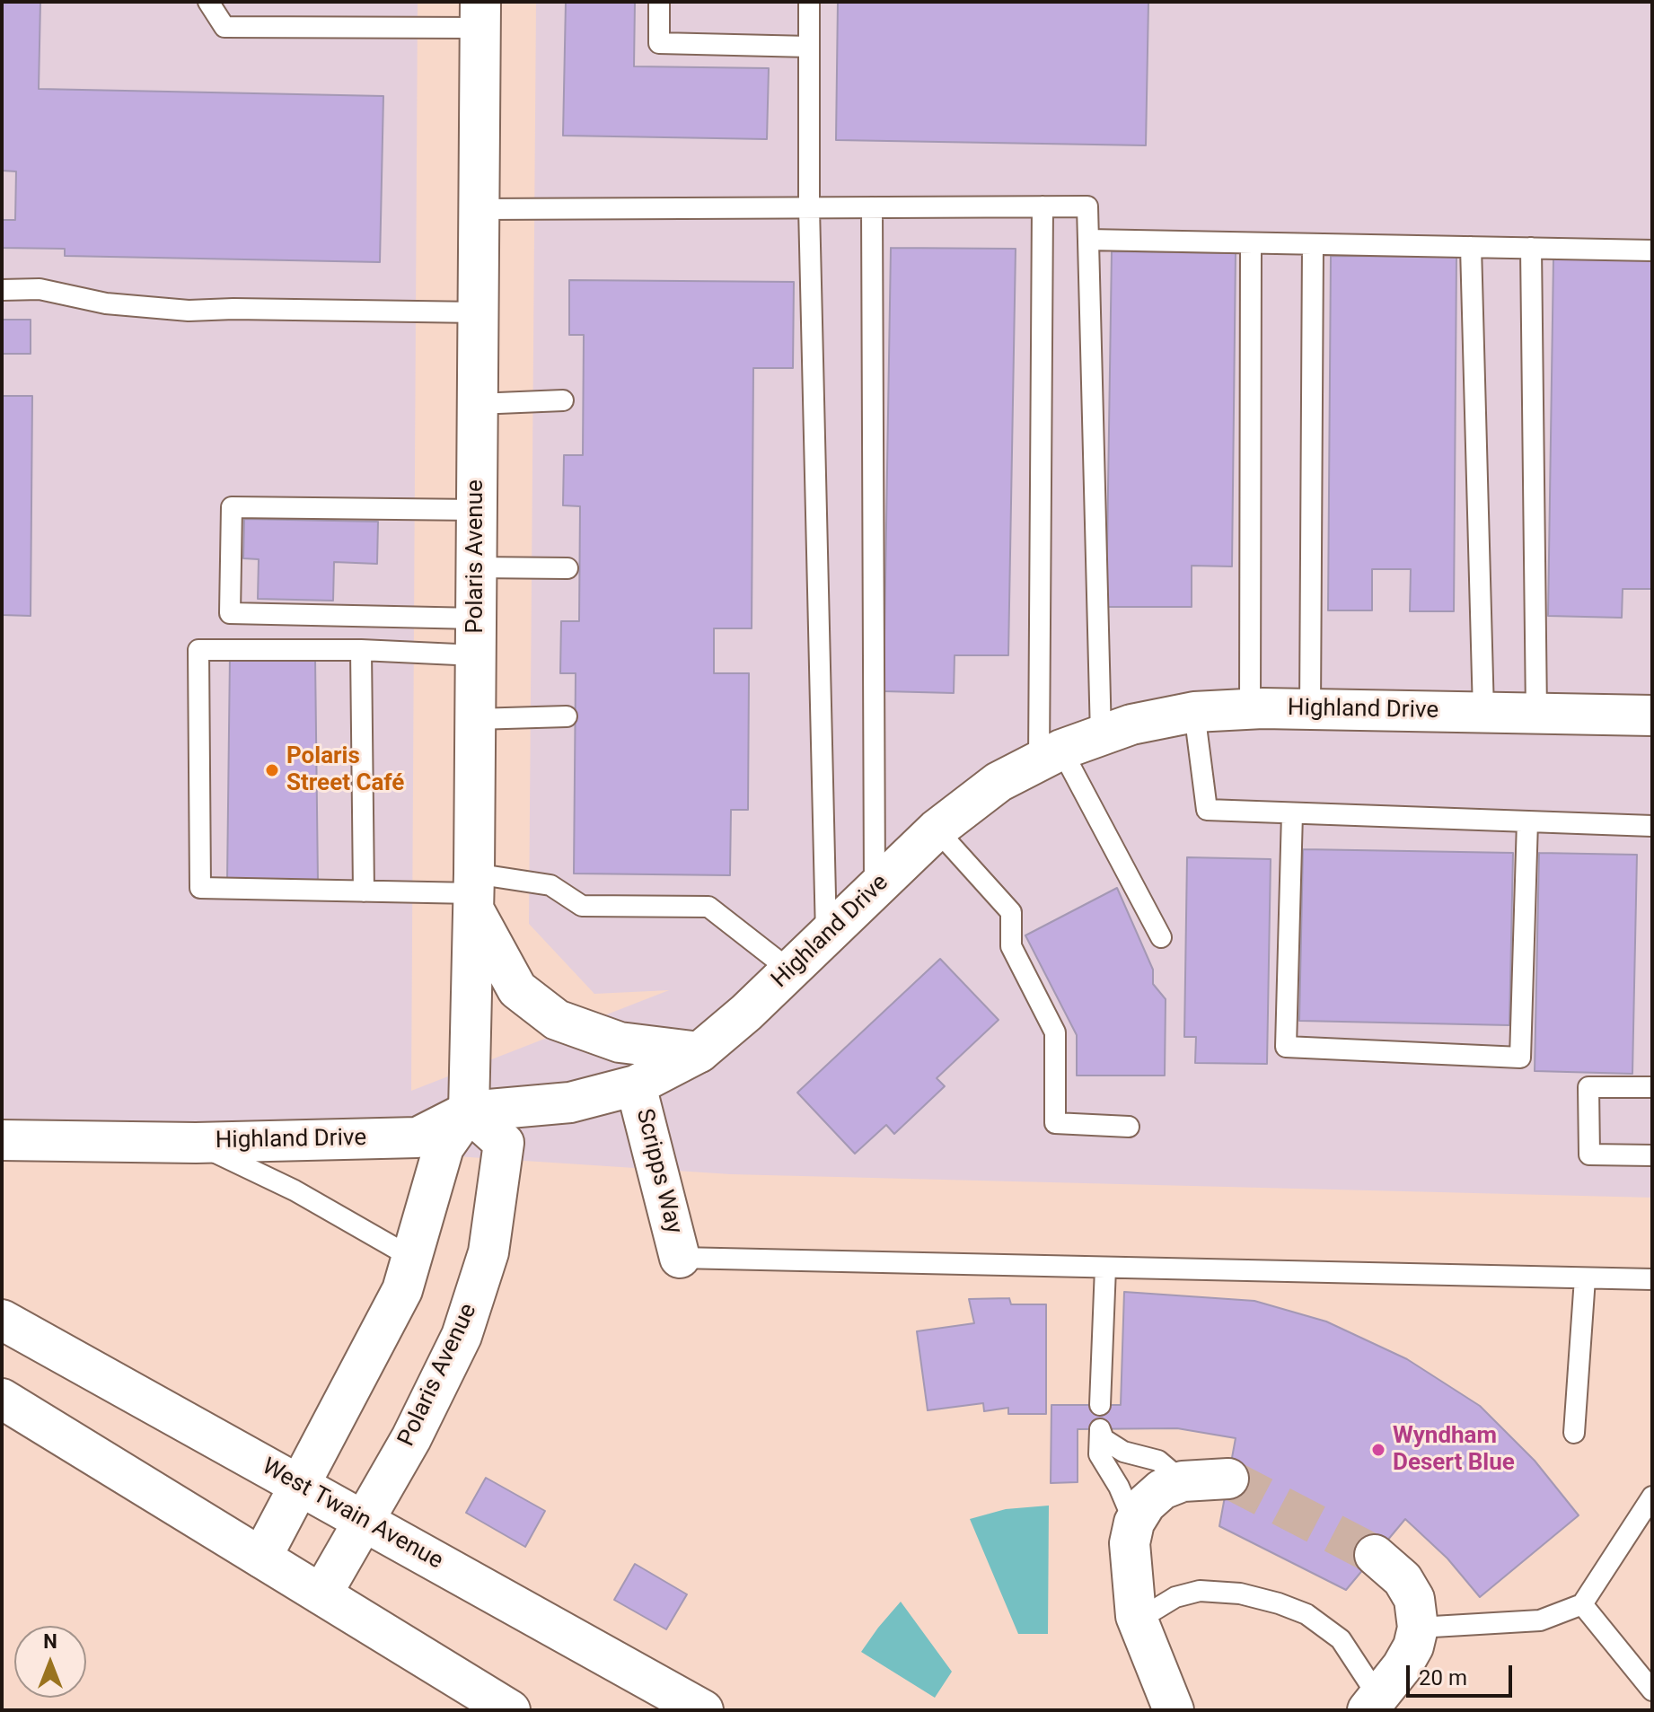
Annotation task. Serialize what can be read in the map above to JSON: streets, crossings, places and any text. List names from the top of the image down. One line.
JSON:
{"streets":{"street":["Polaris Avenue","Highland Drive","Scripps Way","West Twain Avenue"]},"crossings":[["Polaris Avenue","Highland Drive"],["Polaris Avenue","West Twain Avenue"],["Highland Drive","Scripps Way"]],"places":["Polaris Street Café","Wyndham Desert Blue"],"scale_bar":"20 m","north":"top"}
